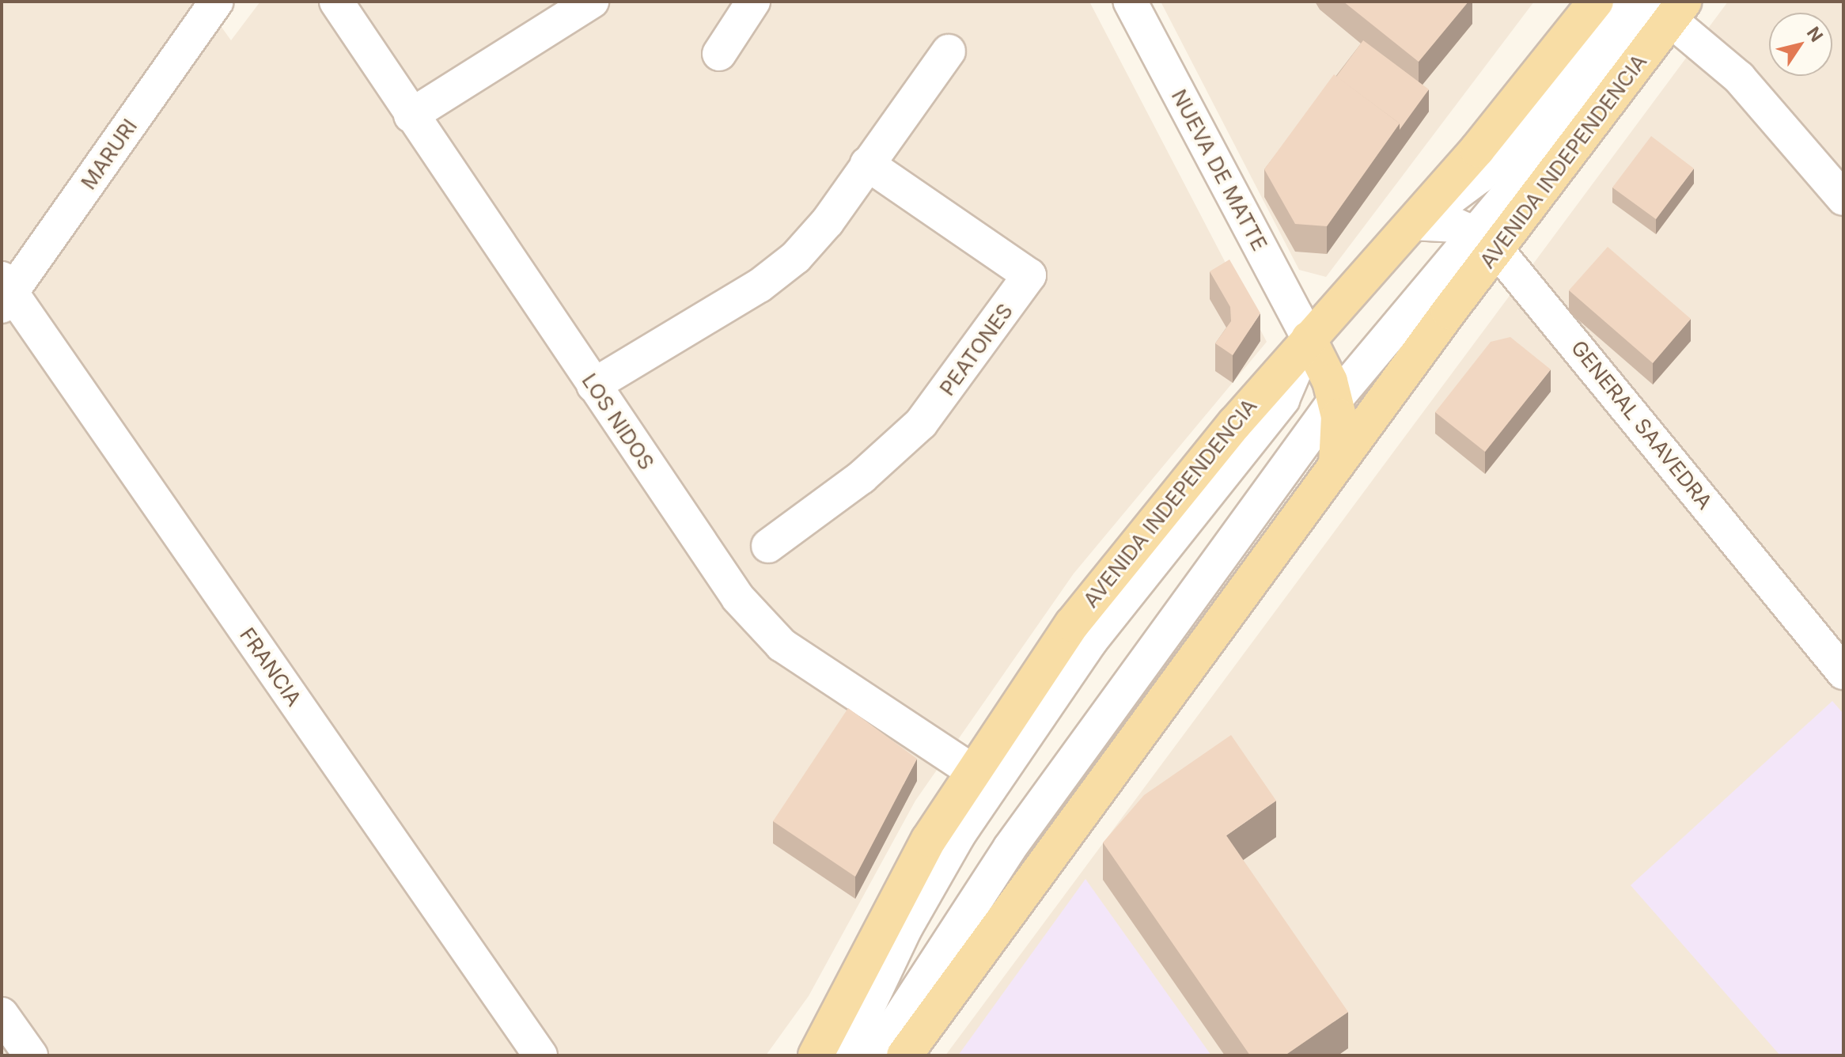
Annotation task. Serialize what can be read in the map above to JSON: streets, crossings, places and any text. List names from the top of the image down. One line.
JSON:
{"streets":{"main road":["AVENIDA INDEPENDENCIA"],"street":["MARURI","NUEVA DE MATTE","PEATONES","LOS NIDOS","GENERAL SAAVEDRA","FRANCIA"]},"crossings":[["MARURI","FRANCIA"],["AVENIDA INDEPENDENCIA","NUEVA DE MATTE"],["AVENIDA INDEPENDENCIA","LOS NIDOS"],["AVENIDA INDEPENDENCIA","GENERAL SAAVEDRA"]],"north":"top right"}
